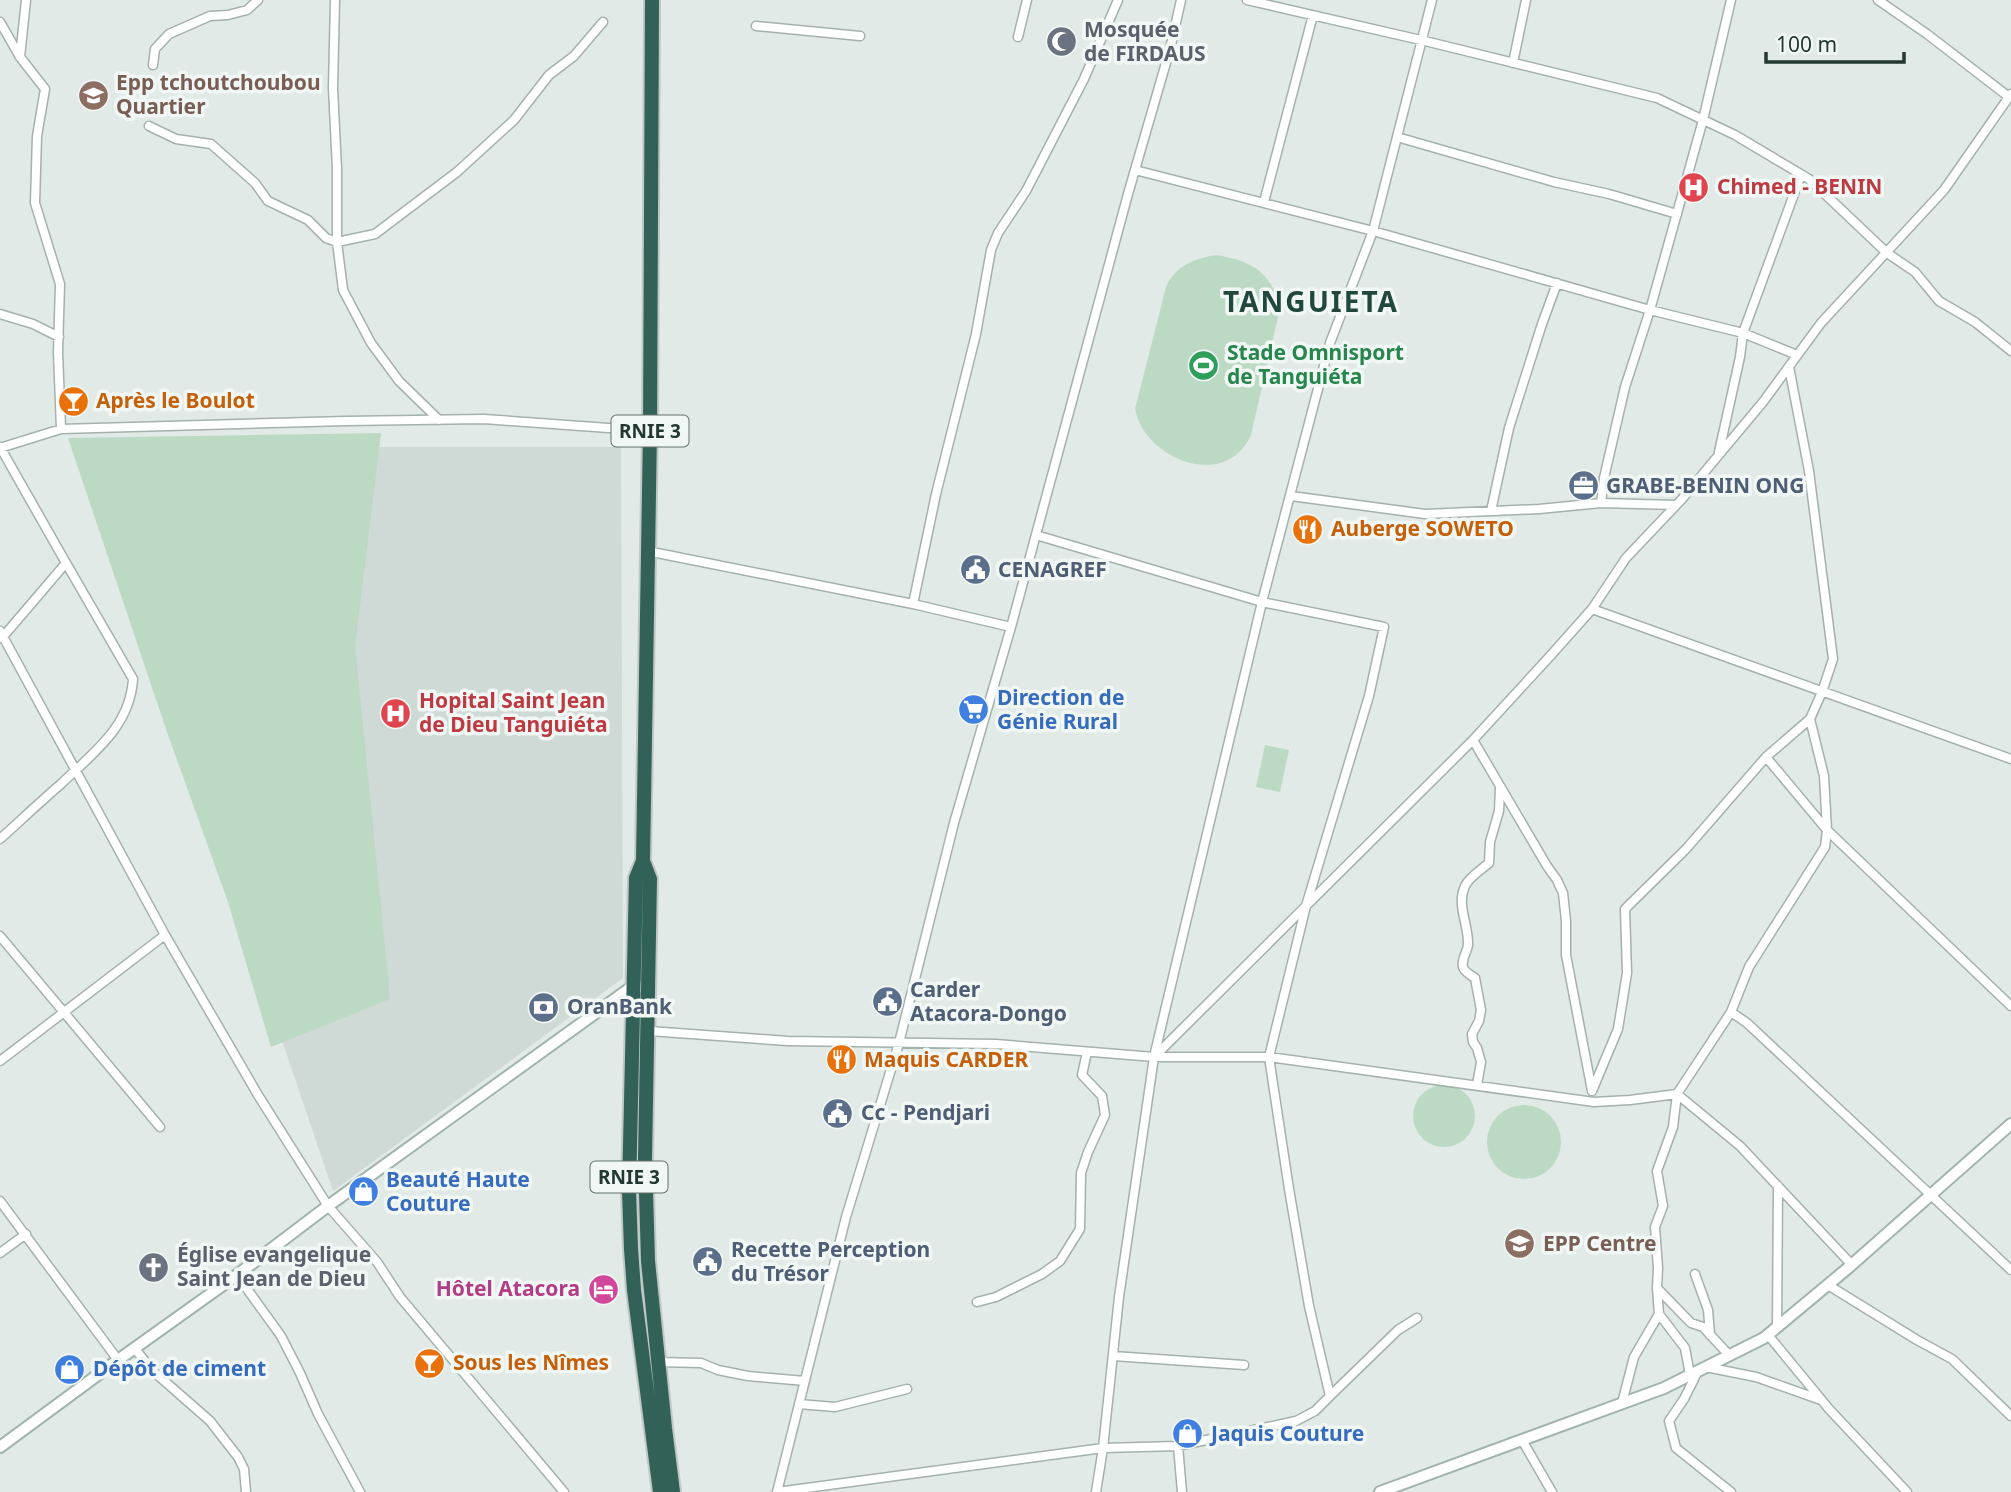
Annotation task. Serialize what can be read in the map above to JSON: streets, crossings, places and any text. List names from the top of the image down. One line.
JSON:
{"streets":{"highway":["RNIE 3"]},"districts":["TANGUIETA"],"places":{"mosque":["Mosquée de FIRDAUS"],"school or university":["Epp tchoutchoubou Quartier","EPP Centre"],"hospital":["Chimed - BENIN","Hopital Saint Jean de Dieu Tanguiéta"],"sports":["Stade Omnisport de Tanguiéta"],"bar":["Après le Boulot","Sous les Nîmes"],"office":["GRABE-BENIN ONG"],"restaurant":["Auberge SOWETO","Maquis CARDER"],"public building":["CENAGREF","Carder Atacora-Dongo","Cc - Pendjari","Recette Perception du Trésor"],"supermarket":["Direction de Génie Rural"],"bank":["OranBank"],"shop":["Beauté Haute Couture","Dépôt de ciment","Jaquis Couture"],"church":["Église evangelique Saint Jean de Dieu"],"hotel":["Hôtel Atacora"]},"scale_bar":"100 m"}
